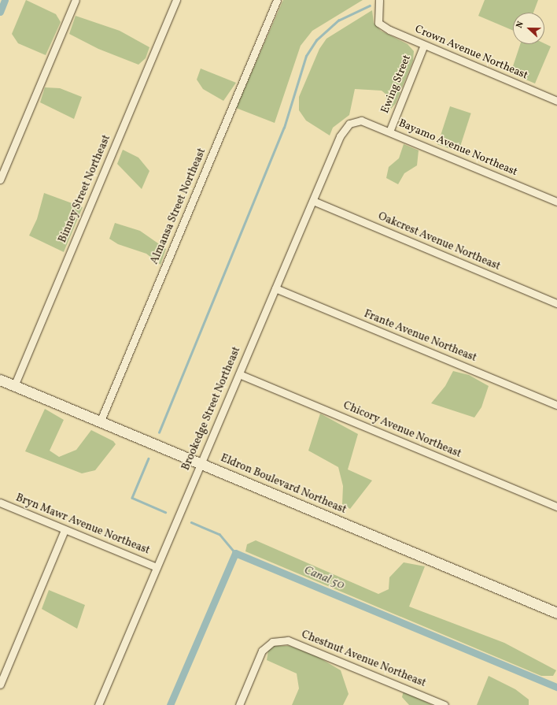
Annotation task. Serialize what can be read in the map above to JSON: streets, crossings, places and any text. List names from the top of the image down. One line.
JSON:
{"streets":{"street":["Crown Avenue Northeast","Ewing Street","Bayamo Avenue Northeast","Binney Street Northeast","Almansa Street Northeast","Oakcrest Avenue Northeast","Frante Avenue Northeast","Brookedge Street Northeast","Chicory Avenue Northeast","Eldron Boulevard Northeast","Bryn Mawr Avenue Northeast","Chestnut Avenue Northeast"]},"crossings":[["Crown Avenue Northeast","Ewing Street"],["Ewing Street","Bayamo Avenue Northeast"],["Bayamo Avenue Northeast","Brookedge Street Northeast"],["Binney Street Northeast","Eldron Boulevard Northeast"],["Almansa Street Northeast","Eldron Boulevard Northeast"],["Oakcrest Avenue Northeast","Brookedge Street Northeast"],["Frante Avenue Northeast","Brookedge Street Northeast"],["Brookedge Street Northeast","Chicory Avenue Northeast"],["Brookedge Street Northeast","Eldron Boulevard Northeast"],["Brookedge Street Northeast","Bryn Mawr Avenue Northeast"]],"water":["Canal 50"],"north":"left"}
